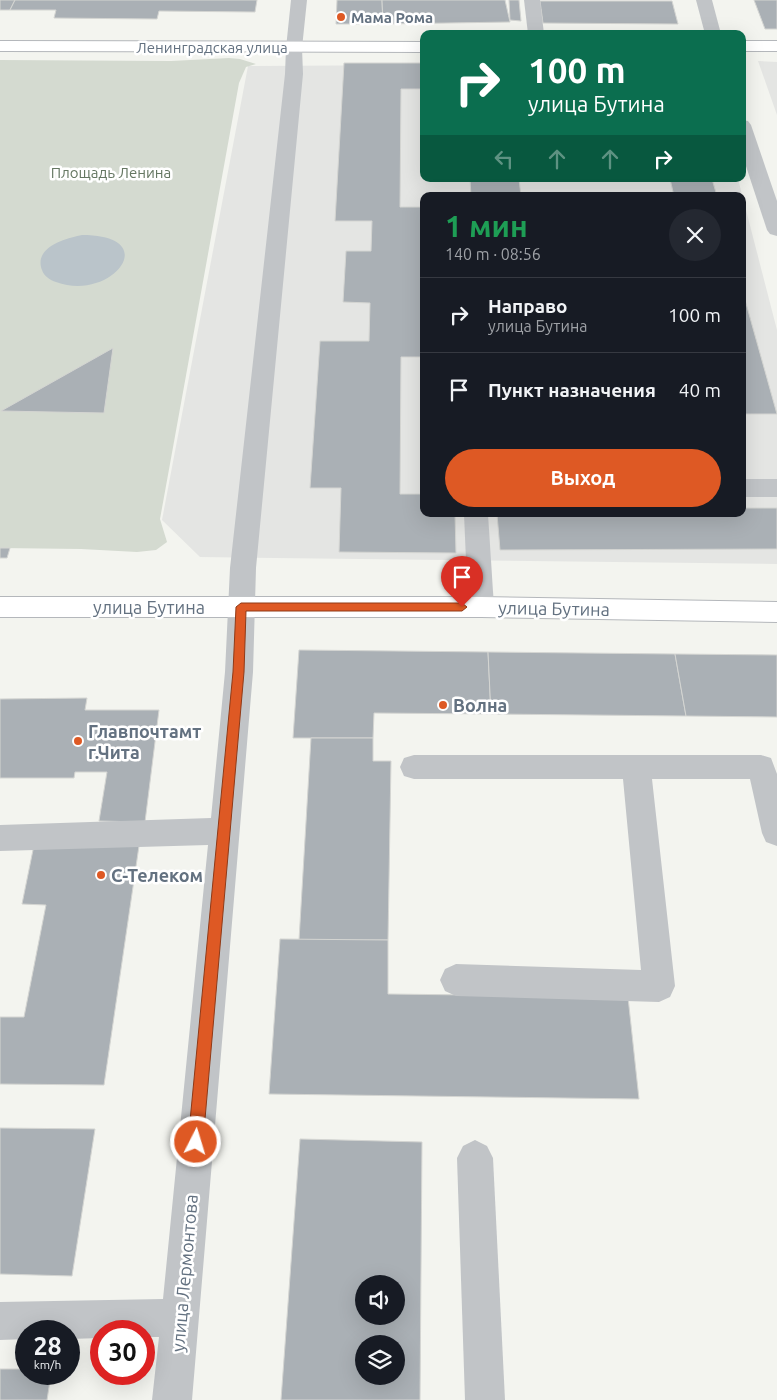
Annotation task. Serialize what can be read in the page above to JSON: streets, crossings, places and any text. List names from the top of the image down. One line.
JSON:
{"streets":{"main road":["Ленинградская улица","улица Бутина"],"street":["улица Лермонтова"]},"crossings":[["Ленинградская улица","улица Лермонтова"],["улица Бутина","улица Лермонтова"]],"parks":["Площадь Ленина"],"places":["Мама Рома","Волна","Главпочтамт г.Чита","С-Телеком"],"page":{"turn":["100 m","улица Бутина"],"heading":["1 мин","140 m · 08:56"],"list":[{"name":"Направо","note":"улица Бутина","value":"100 m"},{"name":"Пункт назначения","value":"40 m"}],"buttons":"Выход","speed":"28 km/h","limit":"30"}}
